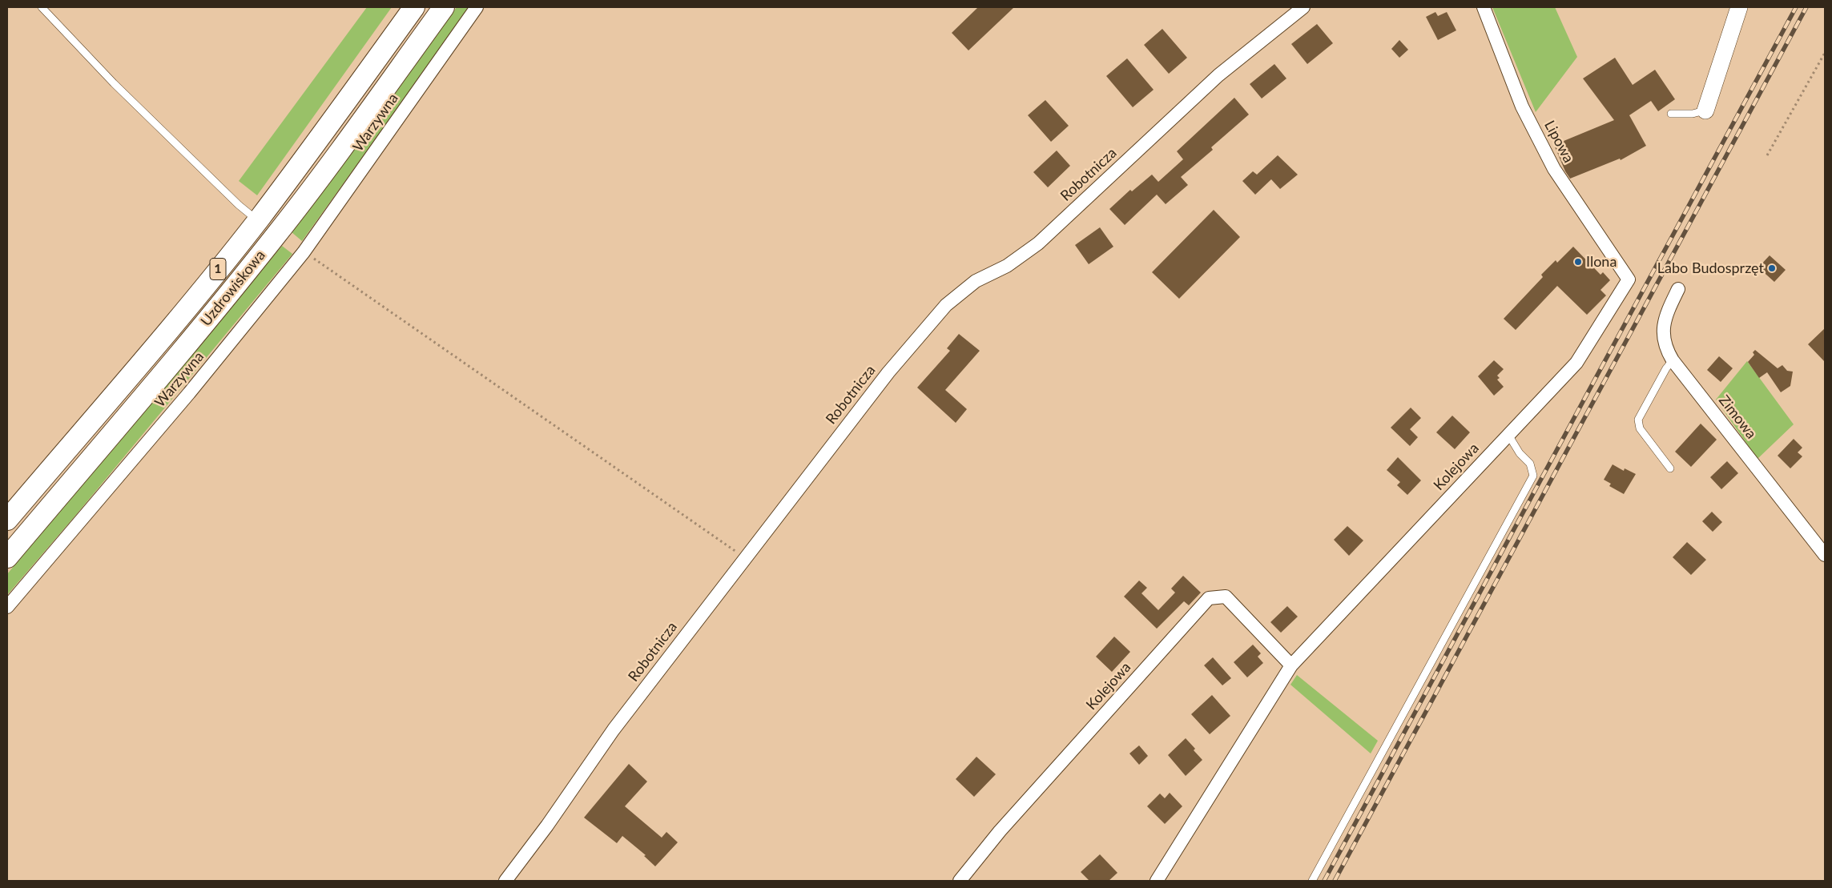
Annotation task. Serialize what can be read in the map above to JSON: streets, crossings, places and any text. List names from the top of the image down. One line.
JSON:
{"streets":{"main road":["1","Uzdrowiskowa"],"street":["Warzywna","Lipowa","Robotnicza","Zimowa","Kolejowa"]},"crossings":[["Lipowa","Kolejowa"]],"places":["Ilona","Labo Budosprzęt"]}
